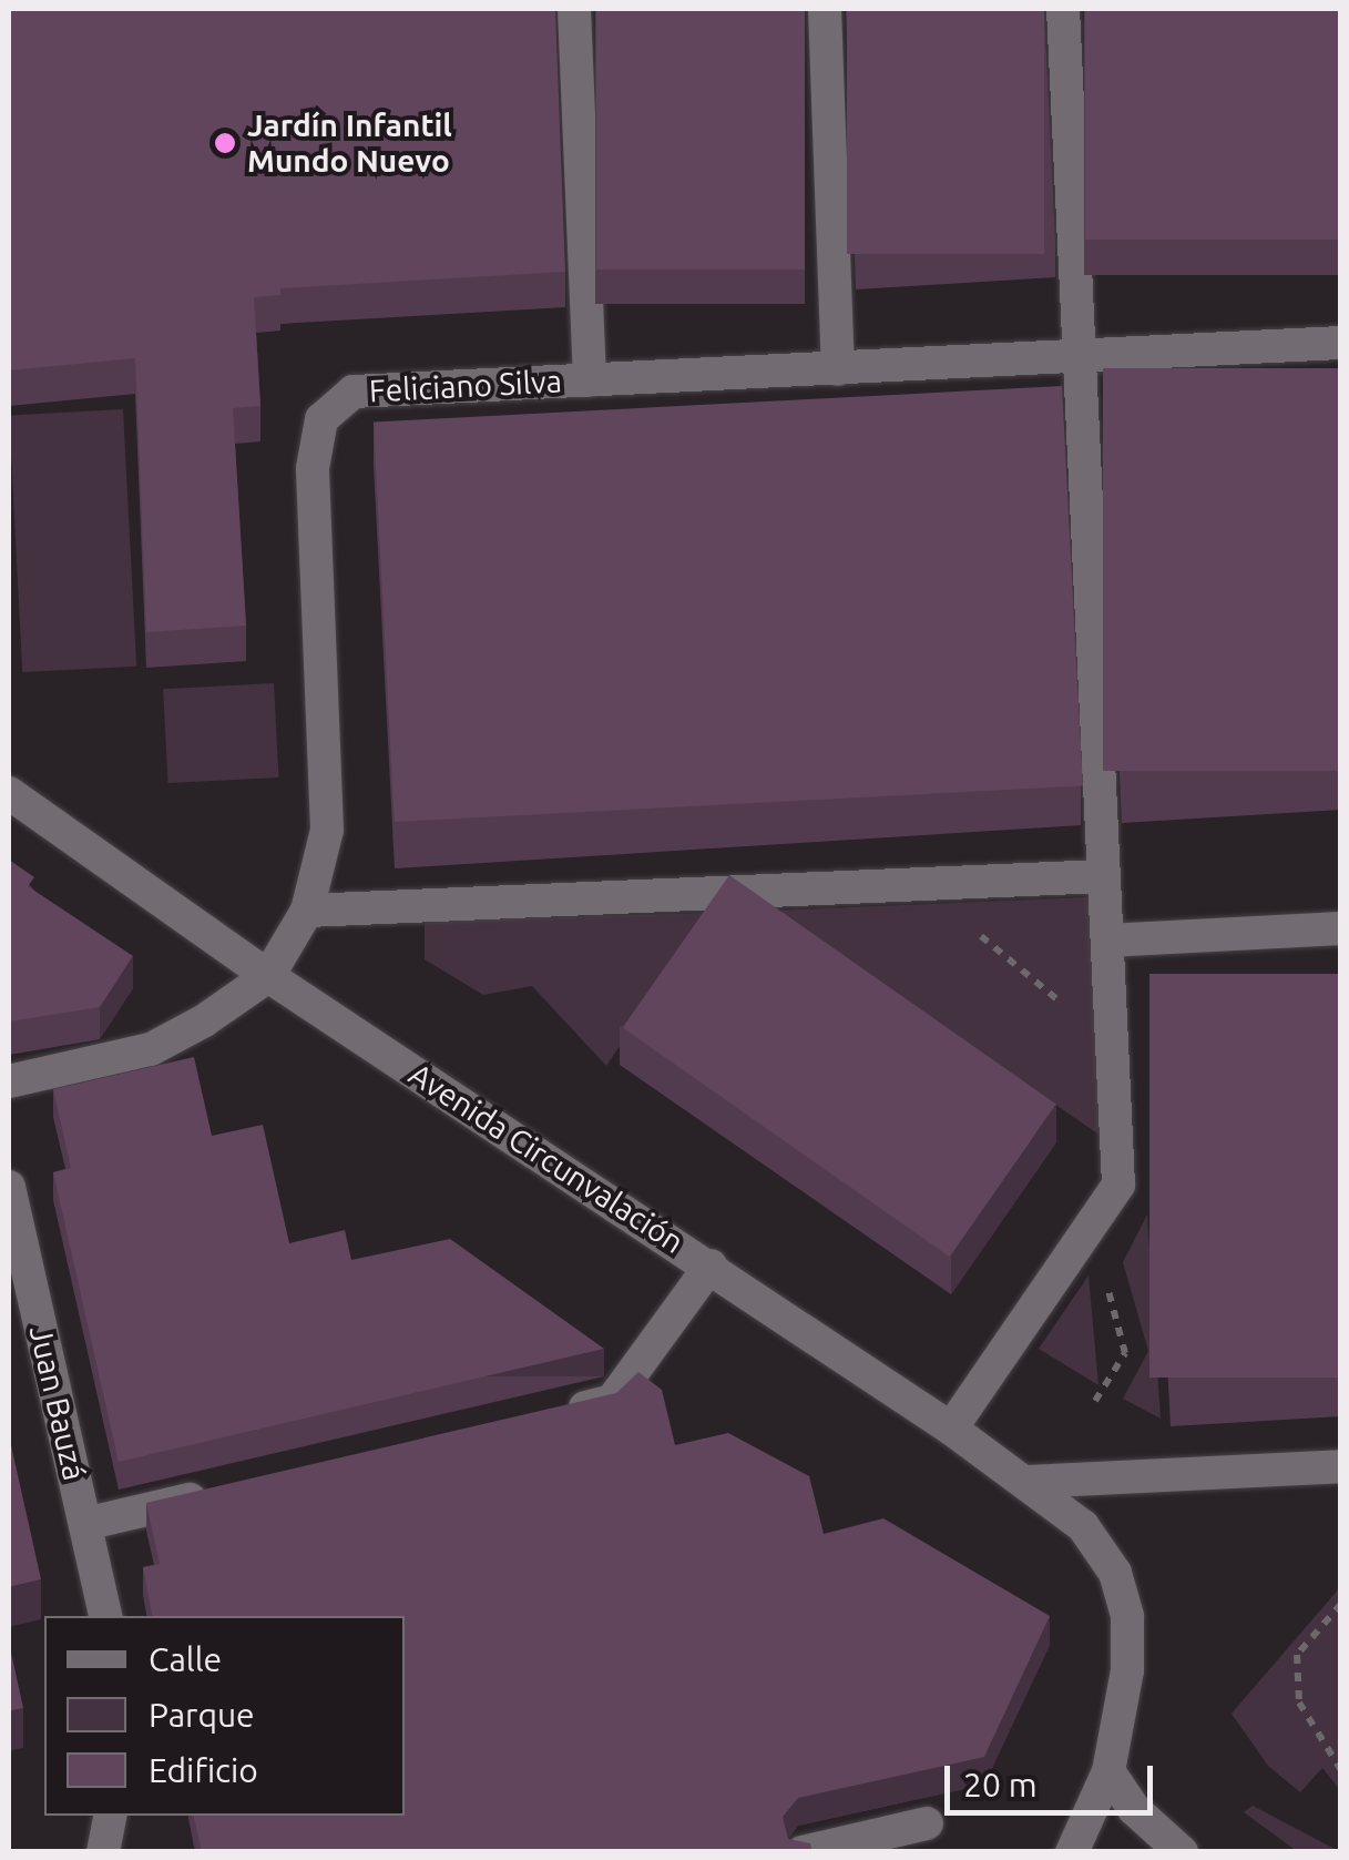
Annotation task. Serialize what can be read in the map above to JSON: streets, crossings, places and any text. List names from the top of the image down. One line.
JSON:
{"streets":{"street":["Feliciano Silva","Avenida Circunvalación","Juan Bauzá"]},"crossings":[["Feliciano Silva","Avenida Circunvalación"]],"places":["Jardín Infantil Mundo Nuevo"],"legend":["Calle","Parque","Edificio"],"scale_bar":"20 m"}
